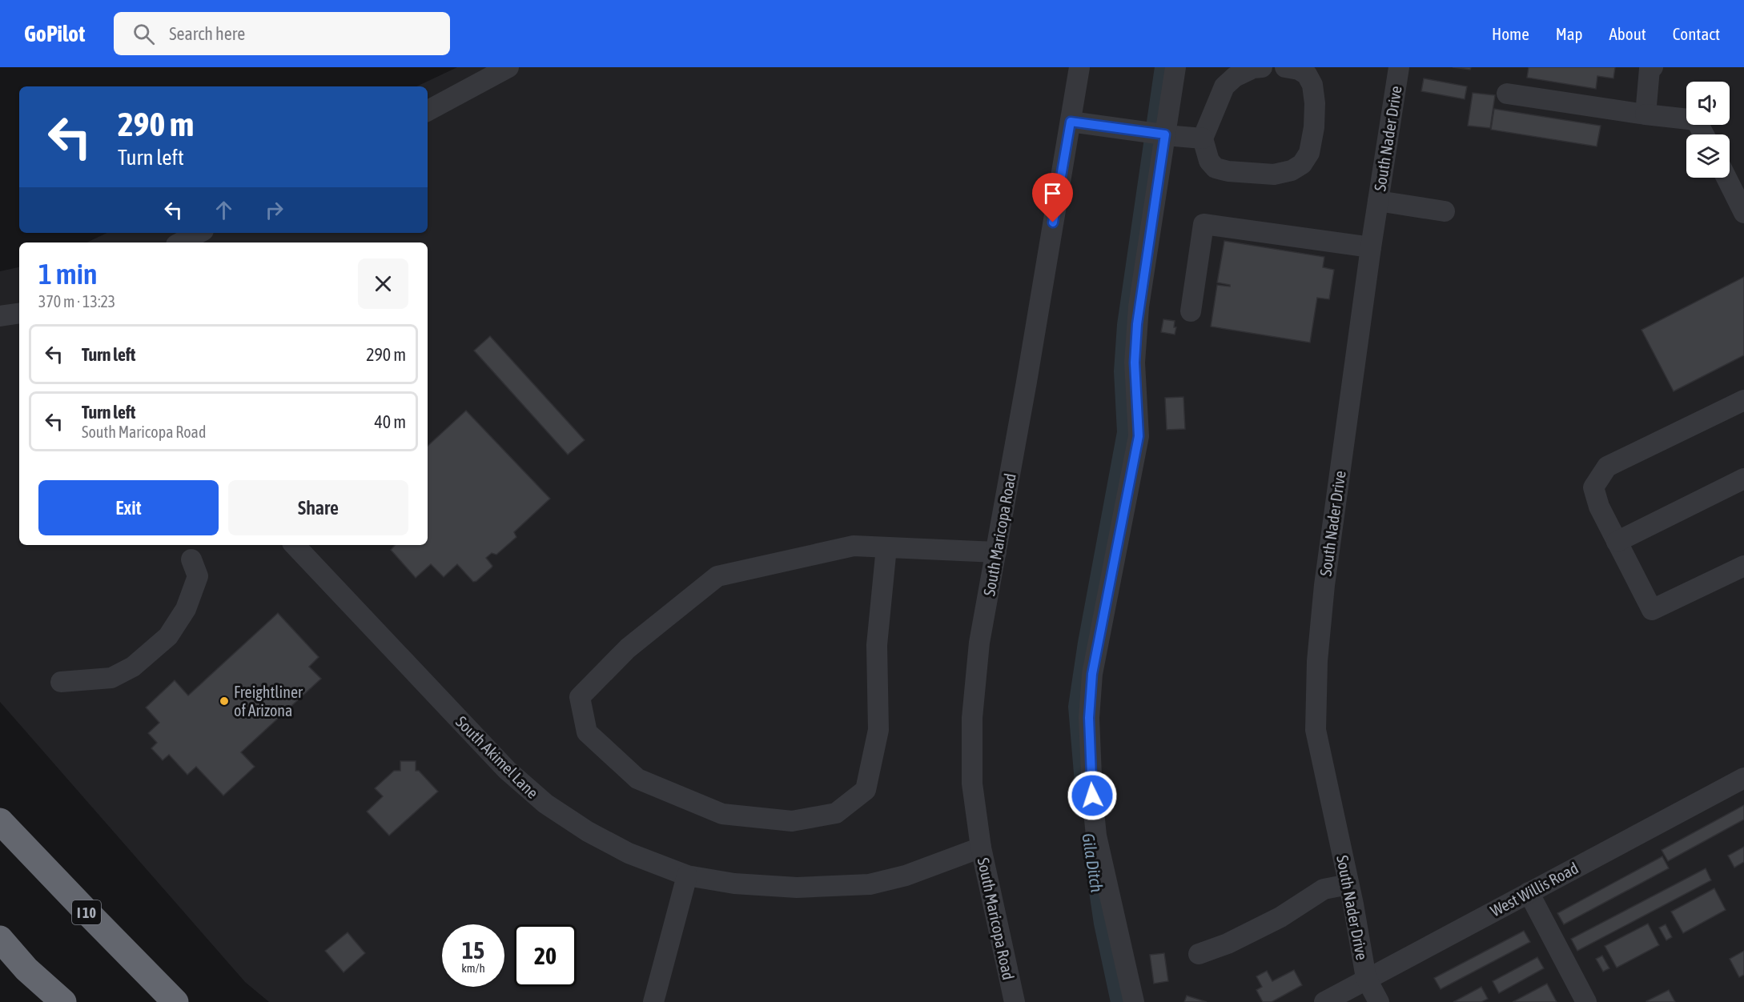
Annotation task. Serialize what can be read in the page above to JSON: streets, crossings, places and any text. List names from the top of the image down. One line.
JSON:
{"streets":{"highway":["I 10"],"street":["South Nader Drive","South Maricopa Road","South Akimel Lane","West Willis Road"]},"crossings":[["South Nader Drive","West Willis Road"],["South Maricopa Road","South Akimel Lane"]],"water":["Gila Ditch"],"places":["Freightliner of Arizona"],"page":{"header":"GoPilot","search":"Search here","nav":["Home","Map","About","Contact"],"turn":["290 m","Turn left"],"heading":["1 min","370 m · 13:23"],"list":[{"name":"Turn left","value":"290 m"},{"name":"Turn left","note":"South Maricopa Road","value":"40 m"}],"buttons":["Exit","Share"],"speed":"15 km/h","limit":"20"}}
